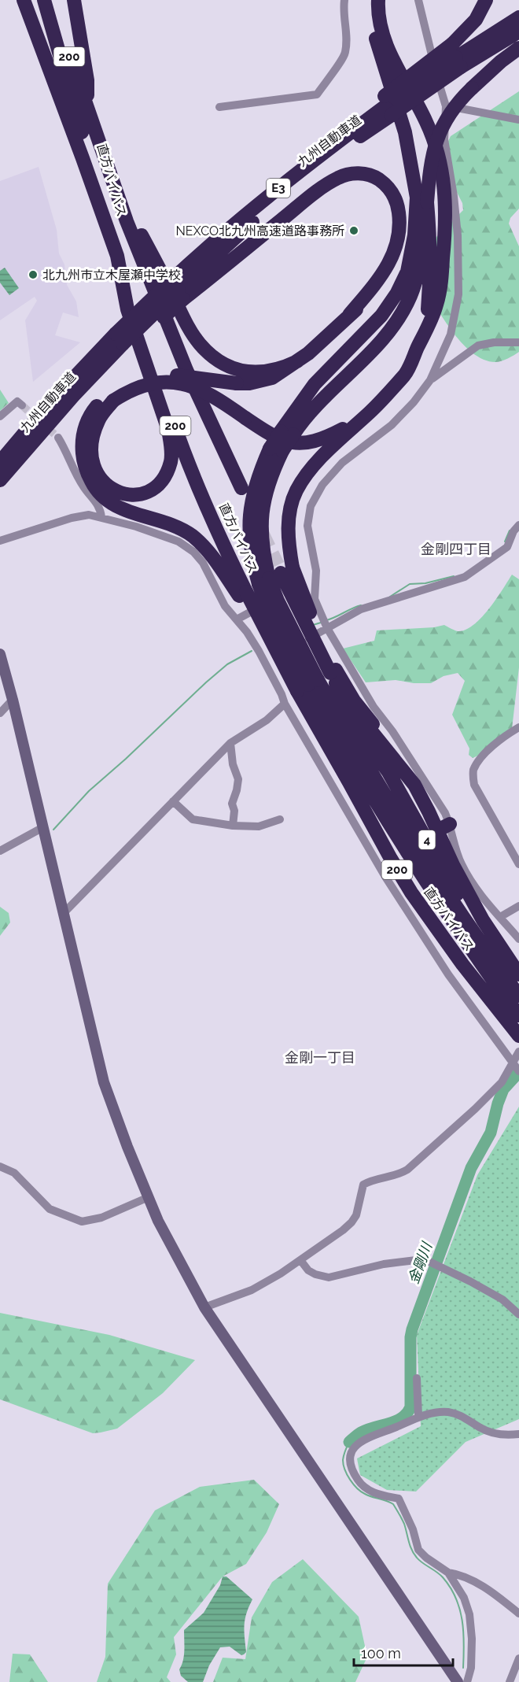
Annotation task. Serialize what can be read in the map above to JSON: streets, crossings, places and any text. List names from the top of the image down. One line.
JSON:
{"streets":{"highway":["200","九州自動車道","直方バイパス","E3"]},"districts":["金剛四丁目","金剛一丁目"],"water":["金剛川"],"places":["NEXCO北九州高速道路事務所","北九州市立木屋瀬中学校"],"scale_bar":"100 m"}
